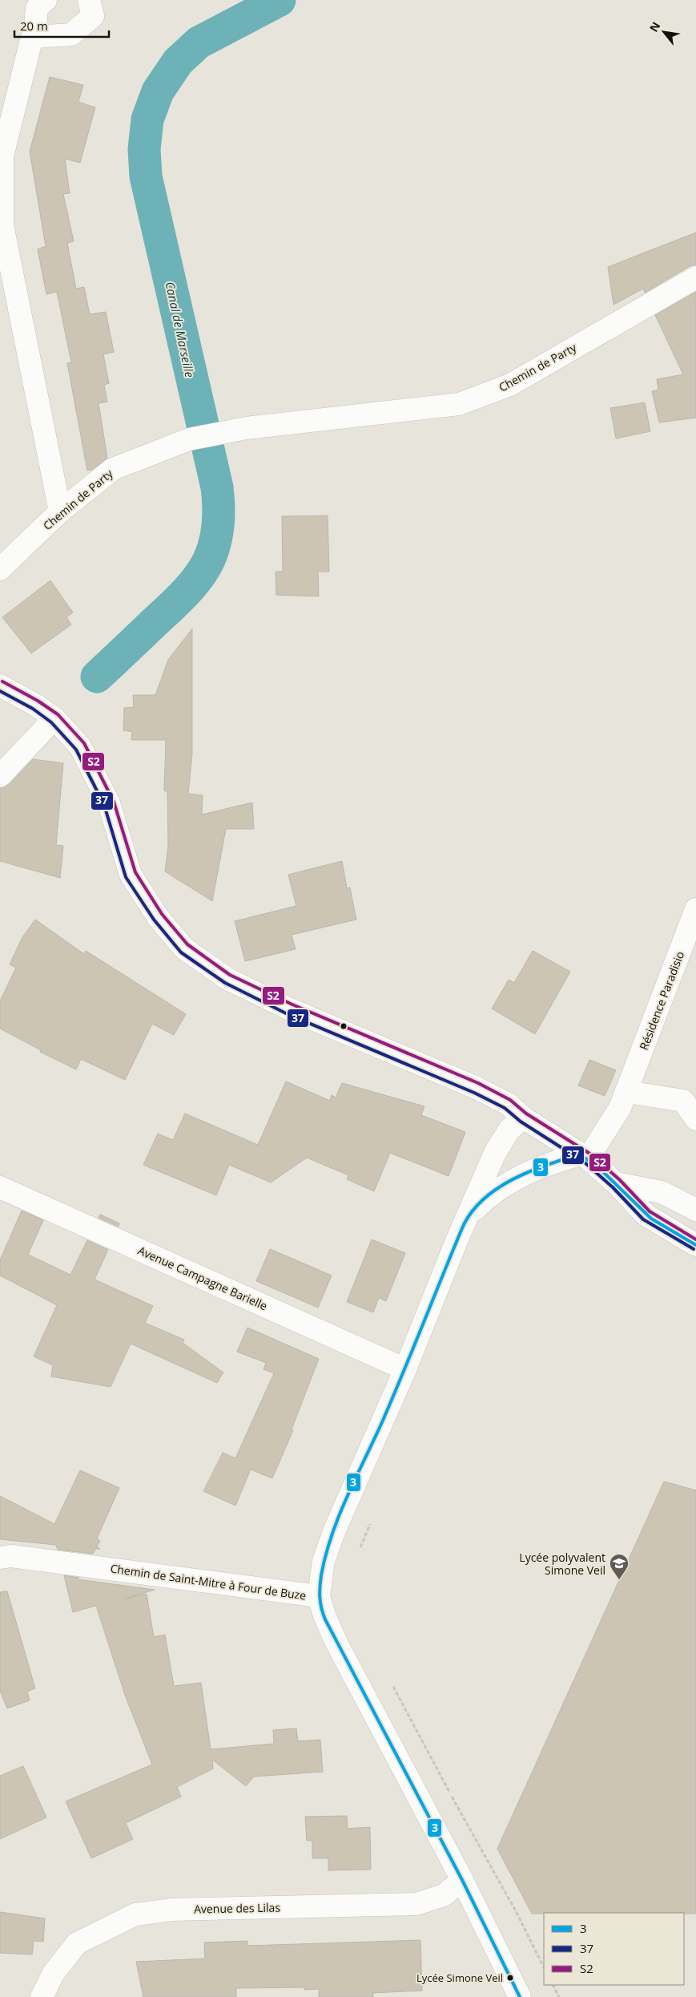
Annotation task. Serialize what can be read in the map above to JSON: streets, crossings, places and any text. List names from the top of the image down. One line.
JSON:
{"streets":{"street":["Chemin de Party","Résidence Paradisio","Avenue Campagne Barielle","Chemin de Saint-Mitre à Four de Buze","Avenue des Lilas"]},"crossings":[["Résidence Paradisio","Chemin de Saint-Mitre à Four de Buze"],["Avenue Campagne Barielle","Chemin de Saint-Mitre à Four de Buze"]],"water":["Canal de Marseille"],"places":{"school or university":["Lycée polyvalent Simone Veil"],"other":["Lycée Simone Veil"]},"lines":["transit line S2","transit line 37","transit line 3"],"legend":["3","37","S2"],"scale_bar":"20 m","north":"top left"}
